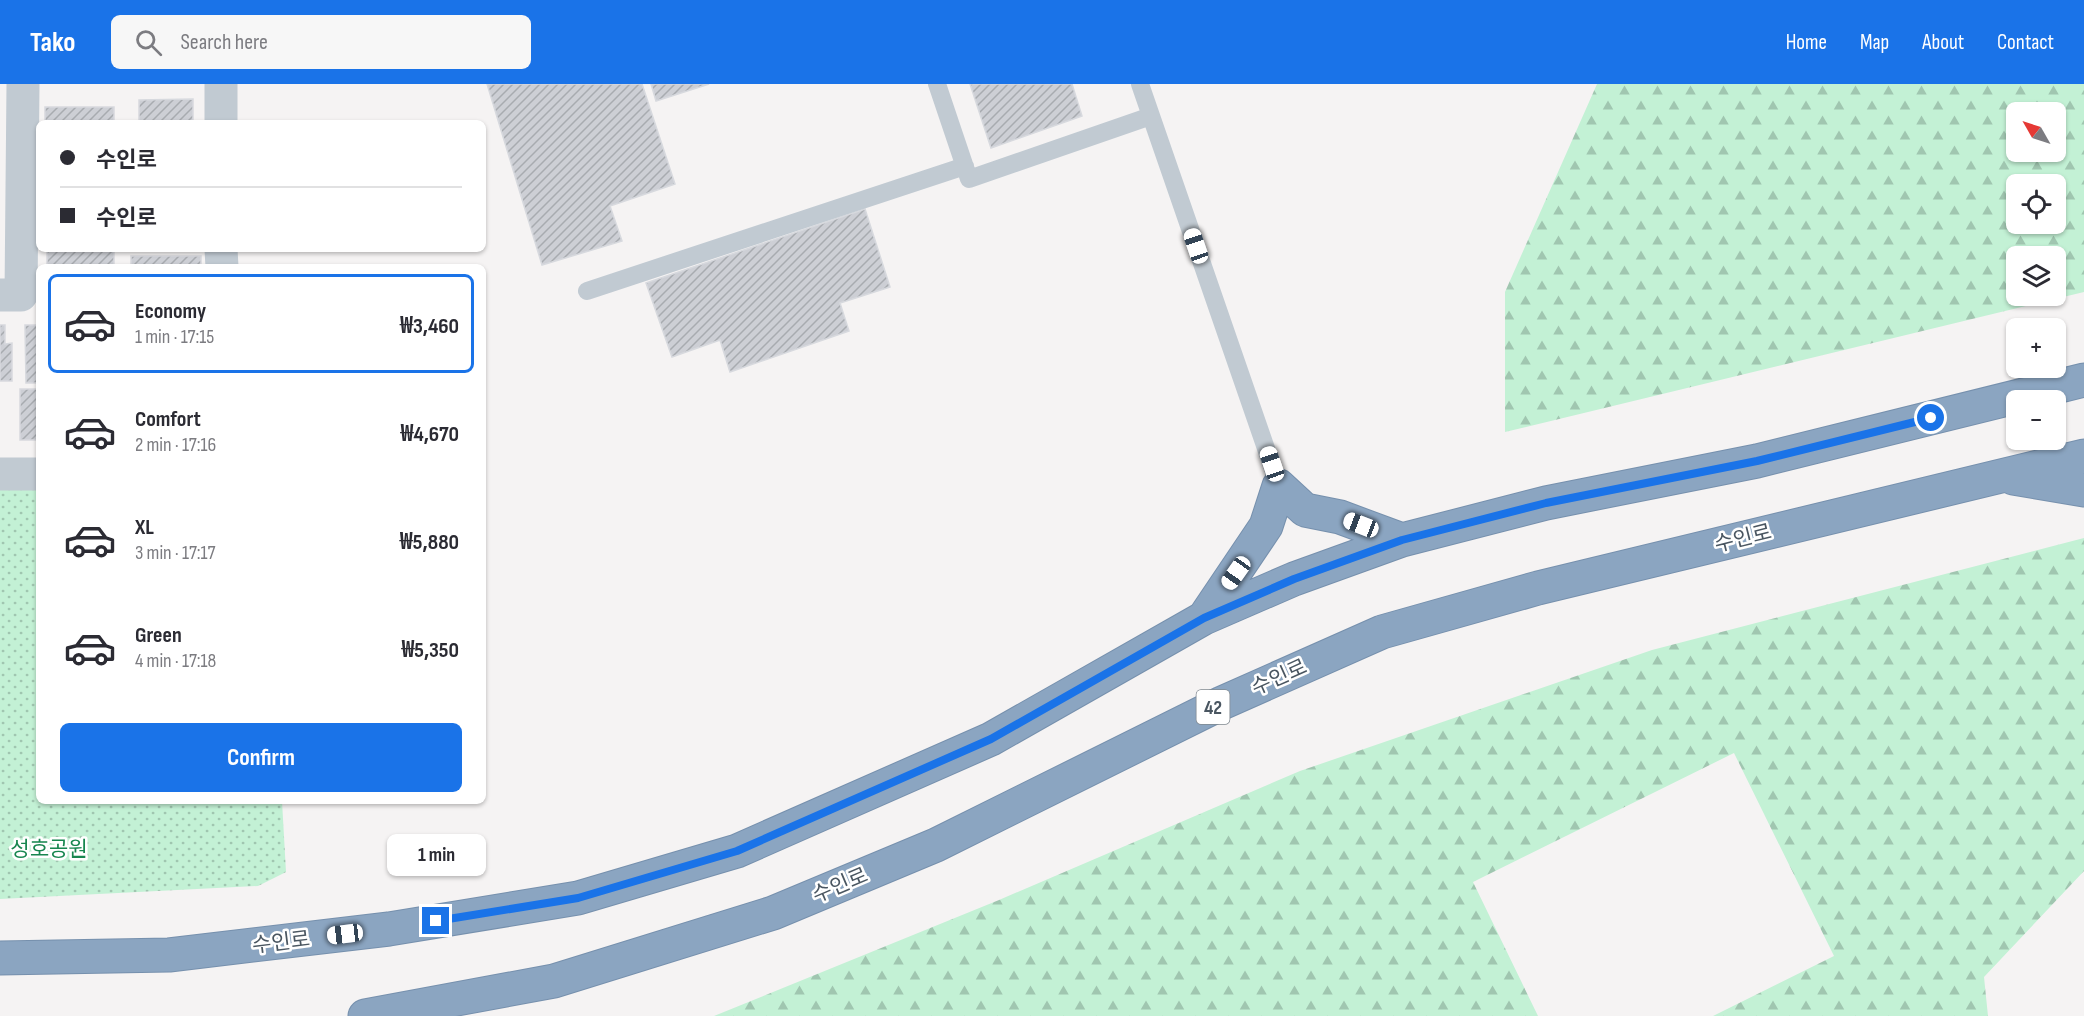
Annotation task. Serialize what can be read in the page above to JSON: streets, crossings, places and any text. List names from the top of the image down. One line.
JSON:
{"streets":{"highway":["수인로","42"]},"parks":["성호공원"],"north":"top left","page":{"header":"Tako","search":"Search here","nav":["Home","Map","About","Contact"],"map_buttons":["+","−"],"banner":["수인로","수인로"],"list":[{"name":"Economy","note":"1 min · 17:15","value":"₩3,460"},{"name":"Comfort","note":"2 min · 17:16","value":"₩4,670"},{"name":"XL","note":"3 min · 17:17","value":"₩5,880"},{"name":"Green","note":"4 min · 17:18","value":"₩5,350"}],"buttons":"Confirm","bubble":"1 min"}}
